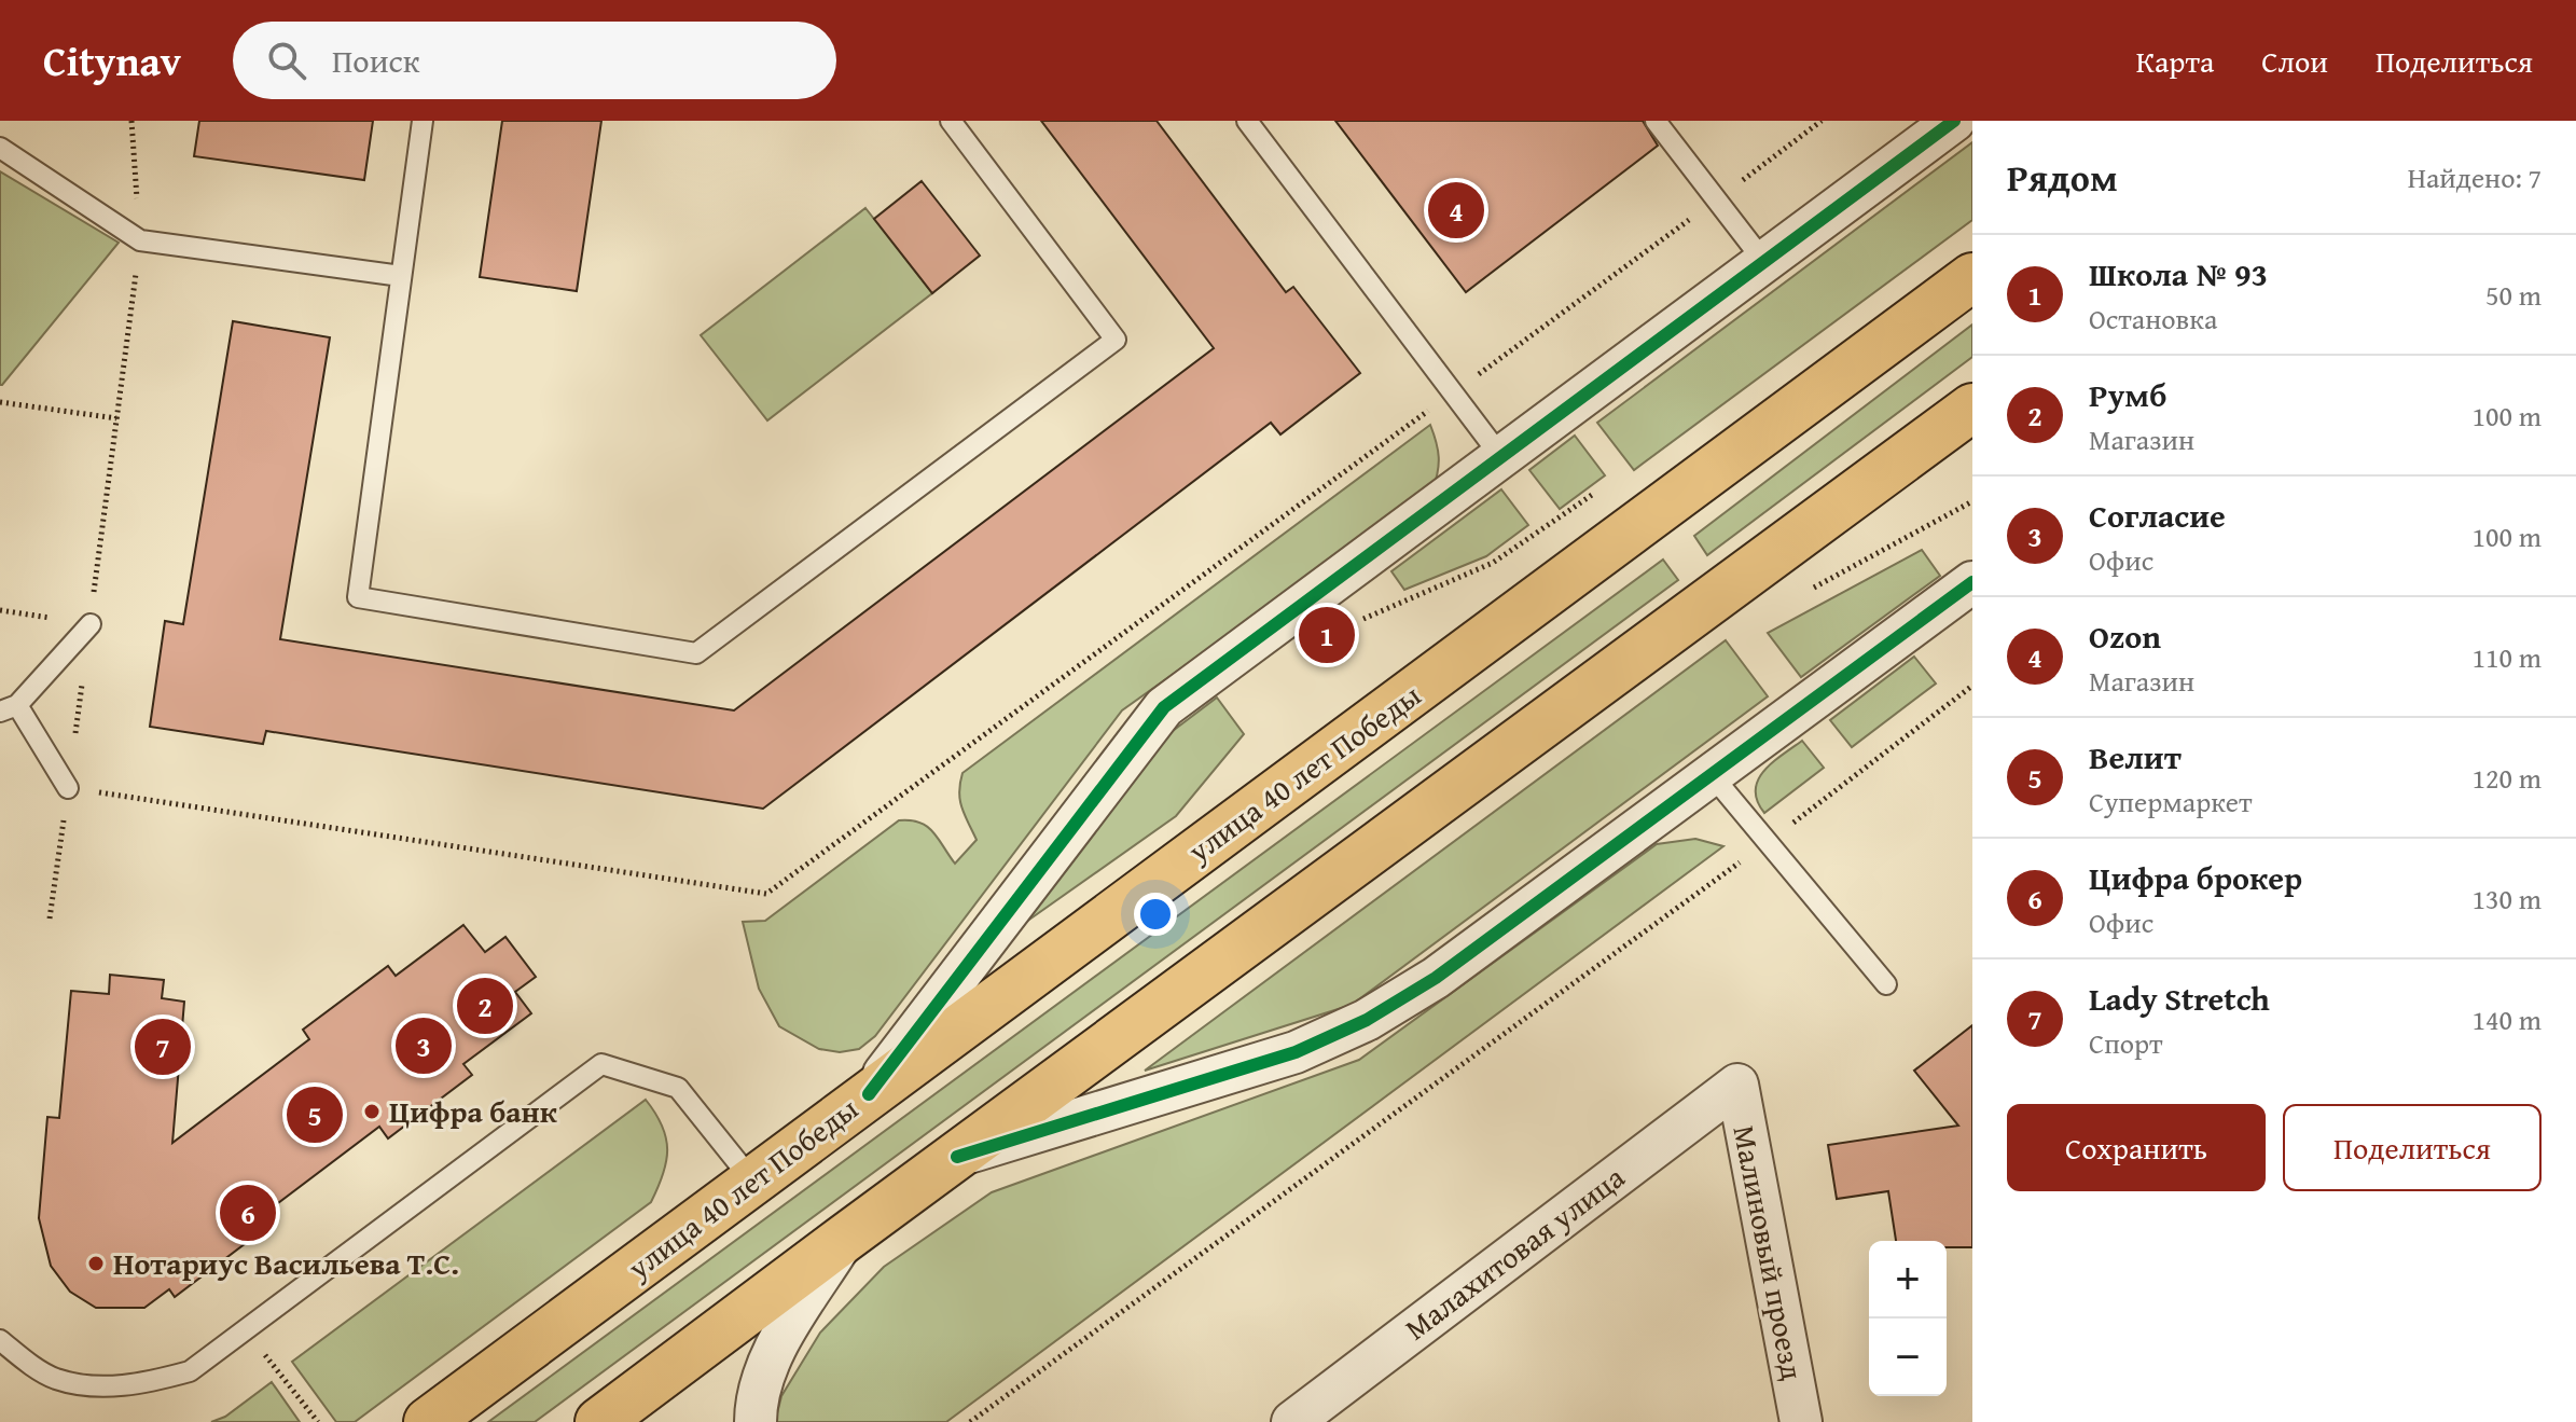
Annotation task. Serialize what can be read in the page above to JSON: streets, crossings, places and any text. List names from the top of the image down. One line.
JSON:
{"streets":{"main road":["улица 40 лет Победы"],"street":["Малахитовая улица","Малиновый проезд"]},"crossings":[["Малахитовая улица","Малиновый проезд"]],"places":["Цифра банк","Нотариус Васильева Т.С."],"page":{"header":"Citynav","search":"Поиск","nav":["Карта","Слои","Поделиться"],"heading":["Рядом","Найдено: 7"],"pins":["4","1","2","3","7","5","6"],"list":[{"mark":"1","name":"Школа № 93","note":"Остановка","value":"50 m"},{"mark":"2","name":"Румб","note":"Магазин","value":"100 m"},{"mark":"3","name":"Согласие","note":"Офис","value":"100 m"},{"mark":"4","name":"Ozon","note":"Магазин","value":"110 m"},{"mark":"5","name":"Велит","note":"Супермаркет","value":"120 m"},{"mark":"6","name":"Цифра брокер","note":"Офис","value":"130 m"},{"mark":"7","name":"Lady Stretch","note":"Спорт","value":"140 m"}],"buttons":["Сохранить","Поделиться"],"map_buttons":["+","−"]}}
